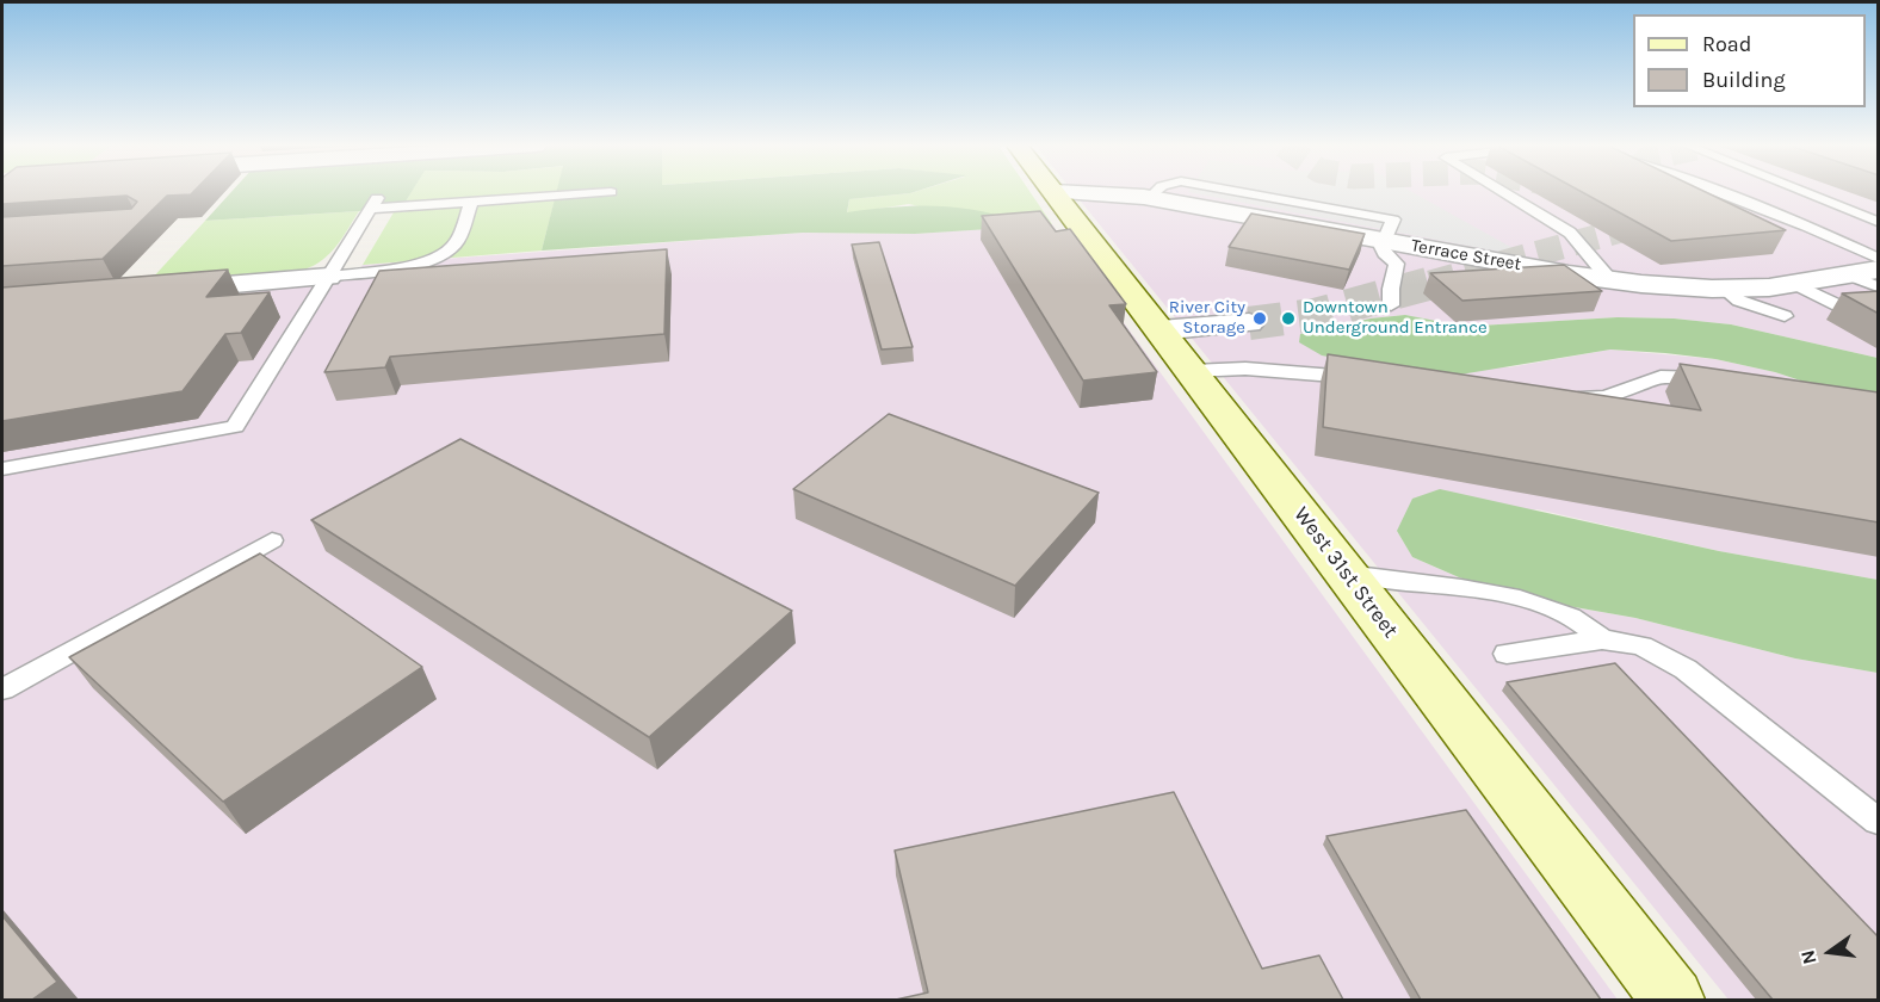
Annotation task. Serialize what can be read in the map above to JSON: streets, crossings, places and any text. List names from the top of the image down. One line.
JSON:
{"streets":{"main road":["West 31st Street"],"street":["Terrace Street"]},"crossings":[["Terrace Street","West 31st Street"]],"places":["River City Storage","Downtown Underground Entrance"],"legend":["Road","Building"],"north":"left"}
